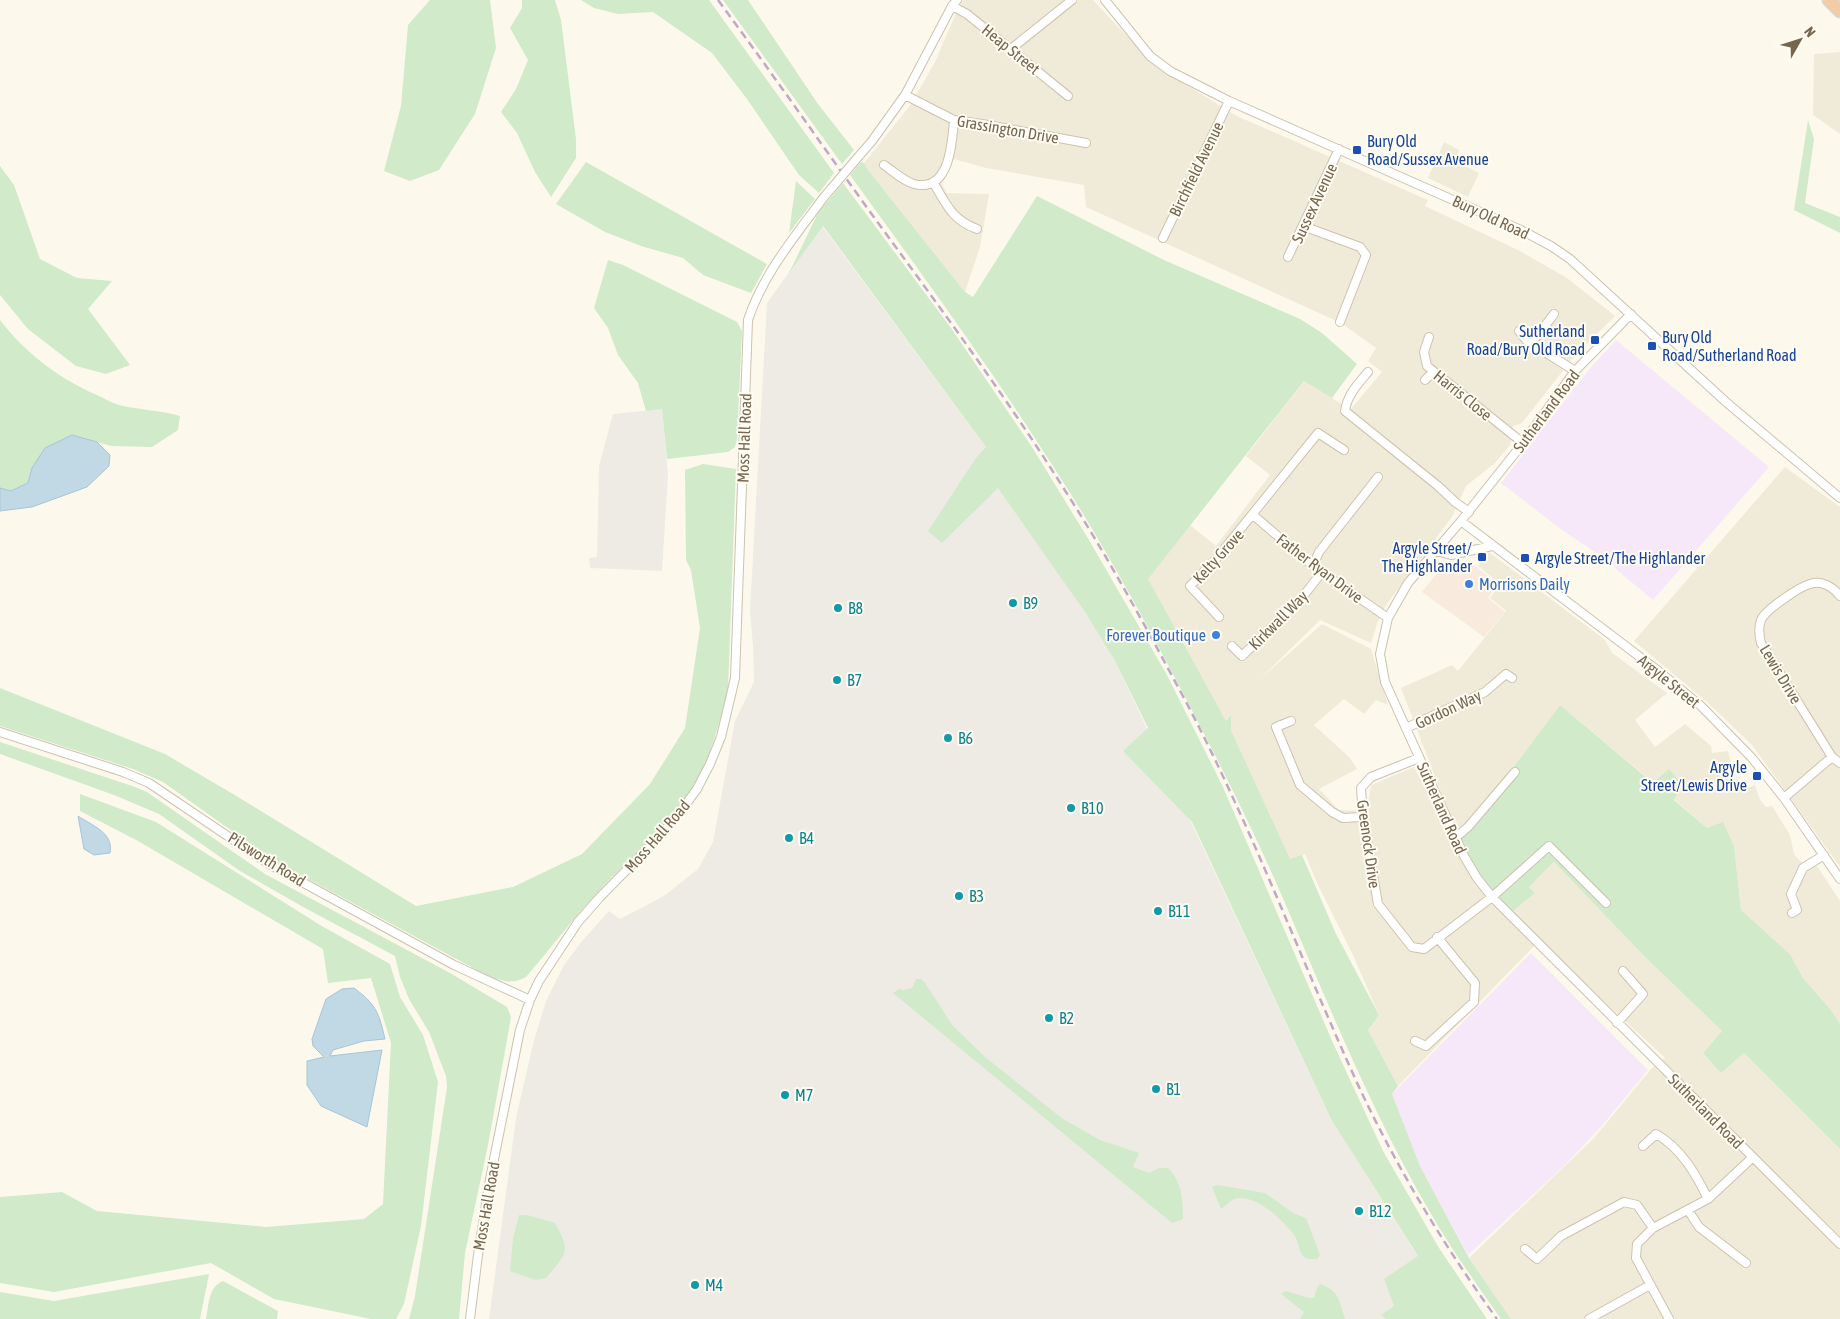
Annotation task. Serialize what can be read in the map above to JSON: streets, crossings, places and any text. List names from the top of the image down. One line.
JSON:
{"streets":{"street":["Heap Street","Grassington Drive","Birchfield Avenue","Sussex Avenue","Bury Old Road","Harris Close","Sutherland Road","Moss Hall Road","Kelty Grove","Father Ryan Drive","Kirkwall Way","Lewis Drive","Argyle Street","Gordon Way","Greenock Drive","Pilsworth Road"]},"crossings":[["Heap Street","Moss Hall Road"],["Grassington Drive","Moss Hall Road"],["Birchfield Avenue","Bury Old Road"],["Sussex Avenue","Bury Old Road"],["Bury Old Road","Sutherland Road"],["Harris Close","Sutherland Road"],["Sutherland Road","Father Ryan Drive"],["Sutherland Road","Argyle Street"],["Sutherland Road","Gordon Way"],["Sutherland Road","Greenock Drive"],["Moss Hall Road","Pilsworth Road"],["Kelty Grove","Father Ryan Drive"],["Father Ryan Drive","Kirkwall Way"]],"places":{"transit":["Bury Old Road/Sussex Avenue","Sutherland Road/Bury Old Road","Bury Old Road/Sutherland Road","Argyle Street/ The Highlander","Argyle Street/The Highlander","Argyle Street/Lewis Drive"],"other":["Morrisons Daily","B9","B8","Forever Boutique","B7","B6","B10","B4","B3","B11","B2","B1","M7","B12","M4"]},"north":"top right"}
